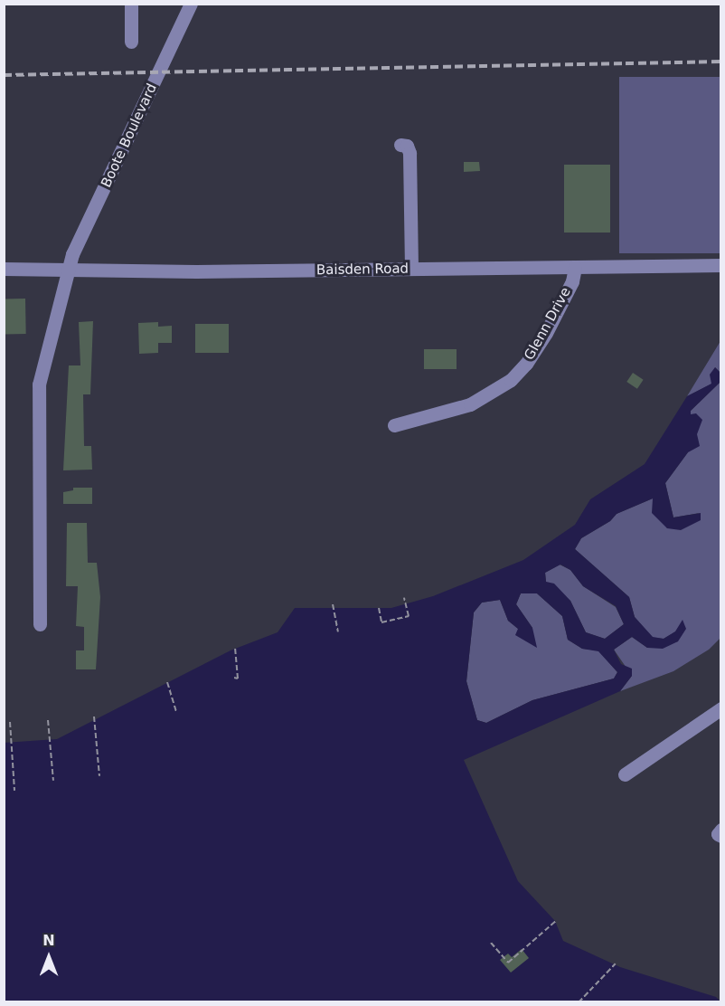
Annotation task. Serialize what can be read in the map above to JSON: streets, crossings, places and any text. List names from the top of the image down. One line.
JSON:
{"streets":{"street":["Boote Boulevard","Baisden Road","Glenn Drive"]},"crossings":[["Boote Boulevard","Baisden Road"],["Baisden Road","Glenn Drive"]],"north":"top"}
